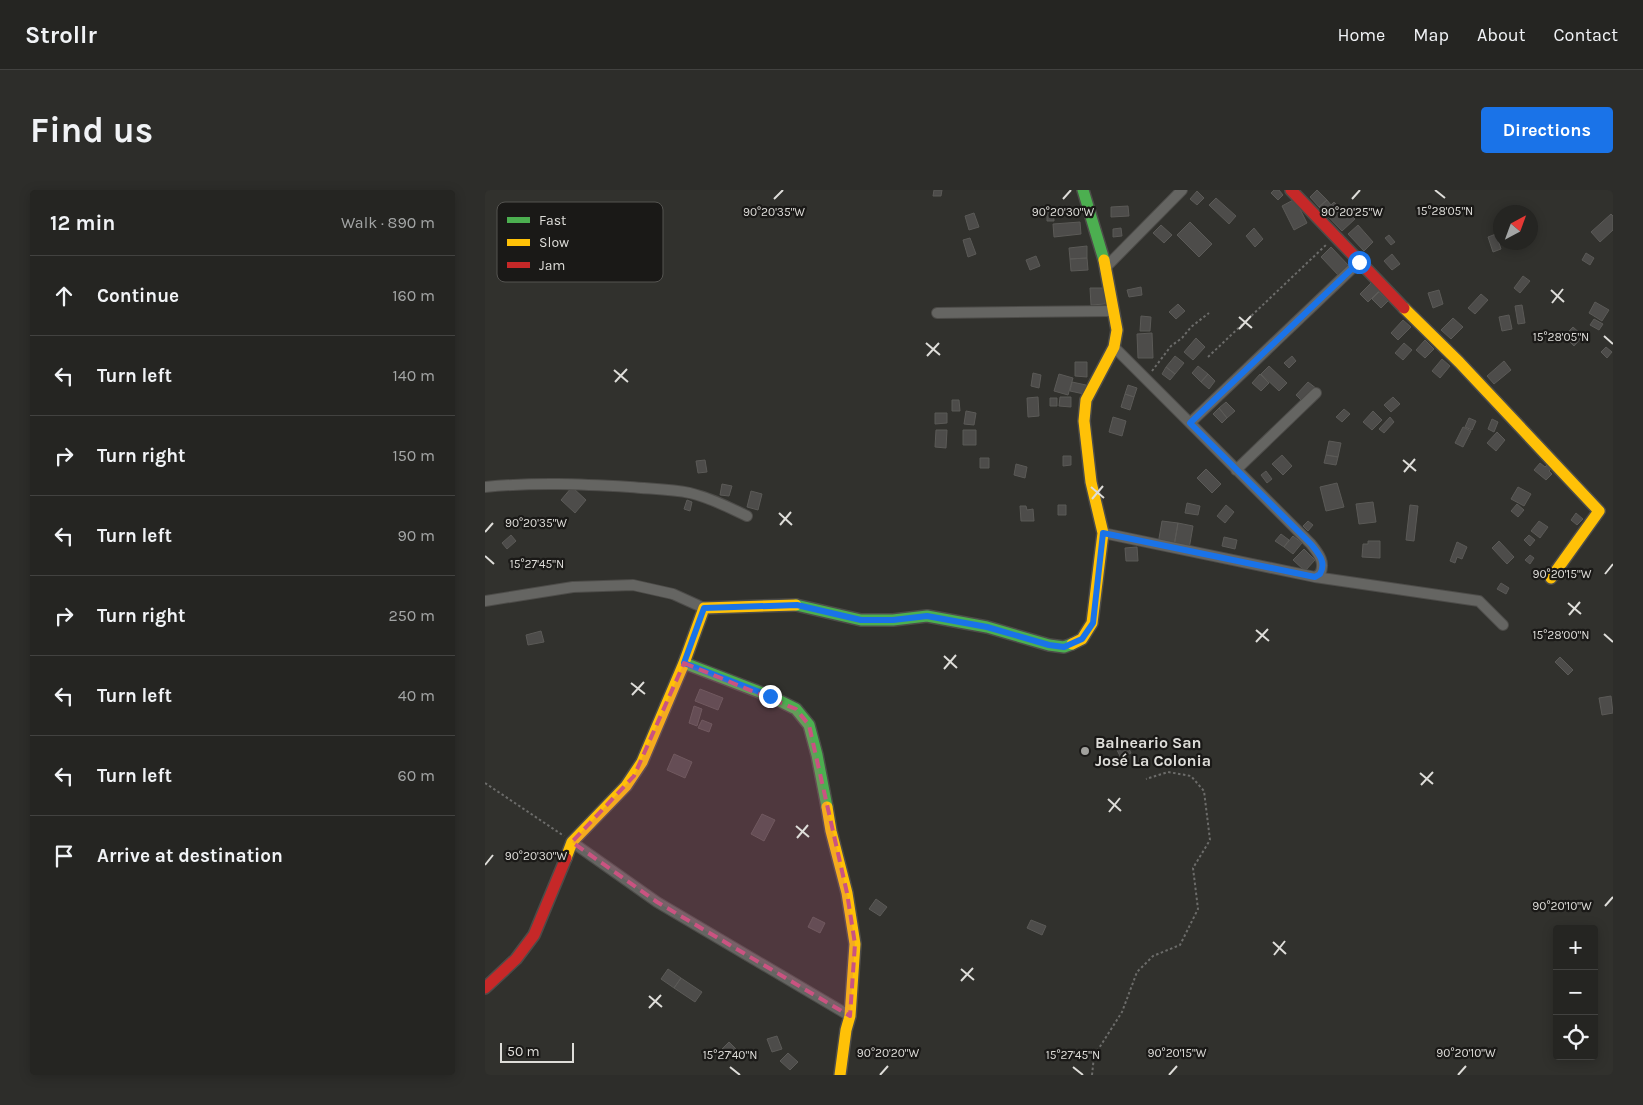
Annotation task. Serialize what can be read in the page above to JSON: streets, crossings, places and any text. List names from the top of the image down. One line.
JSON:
{"places":["Balneario San José La Colonia"],"legend":["Fast","Slow","Jam"],"scale_bar":"50 m","north":"top right","page":{"header":"Strollr","nav":["Home","Map","About","Contact"],"buttons":"Directions","title":"Find us","heading":["12 min","Walk · 890 m"],"list":[["Continue","160 m"],["Turn left","140 m"],["Turn right","150 m"],["Turn left","90 m"],["Turn right","250 m"],["Turn left","40 m"],["Turn left","60 m"],"Arrive at destination"],"map_buttons":["+","−"],"scale":"50 m"},"coordinates":["15°28'05\"N","90°20'35\"W","90°20'30\"W","90°20'25\"W","15°27'45\"N","90°20'15\"W","15°28'00\"N","90°20'10\"W","90°20'20\"W","15°27'40\"N"]}
